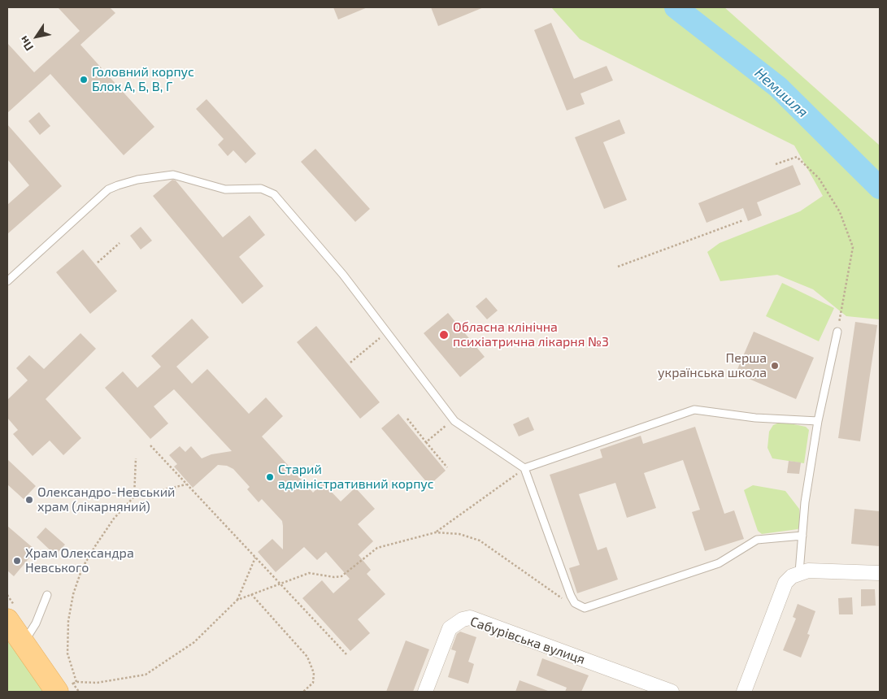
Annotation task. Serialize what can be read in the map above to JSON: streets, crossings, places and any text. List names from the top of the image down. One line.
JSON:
{"streets":{"street":["Сабурівська вулиця"]},"water":["Немишля"],"places":["Головний корпус Блок А, Б, В, Г","Обласна клінічна психіатрична лікарня №3","Перша українська школа","Старий адміністративний корпус","Олександро-Невський храм (лікарняний)","Храм Олександра Невського"],"north":"bottom left"}
